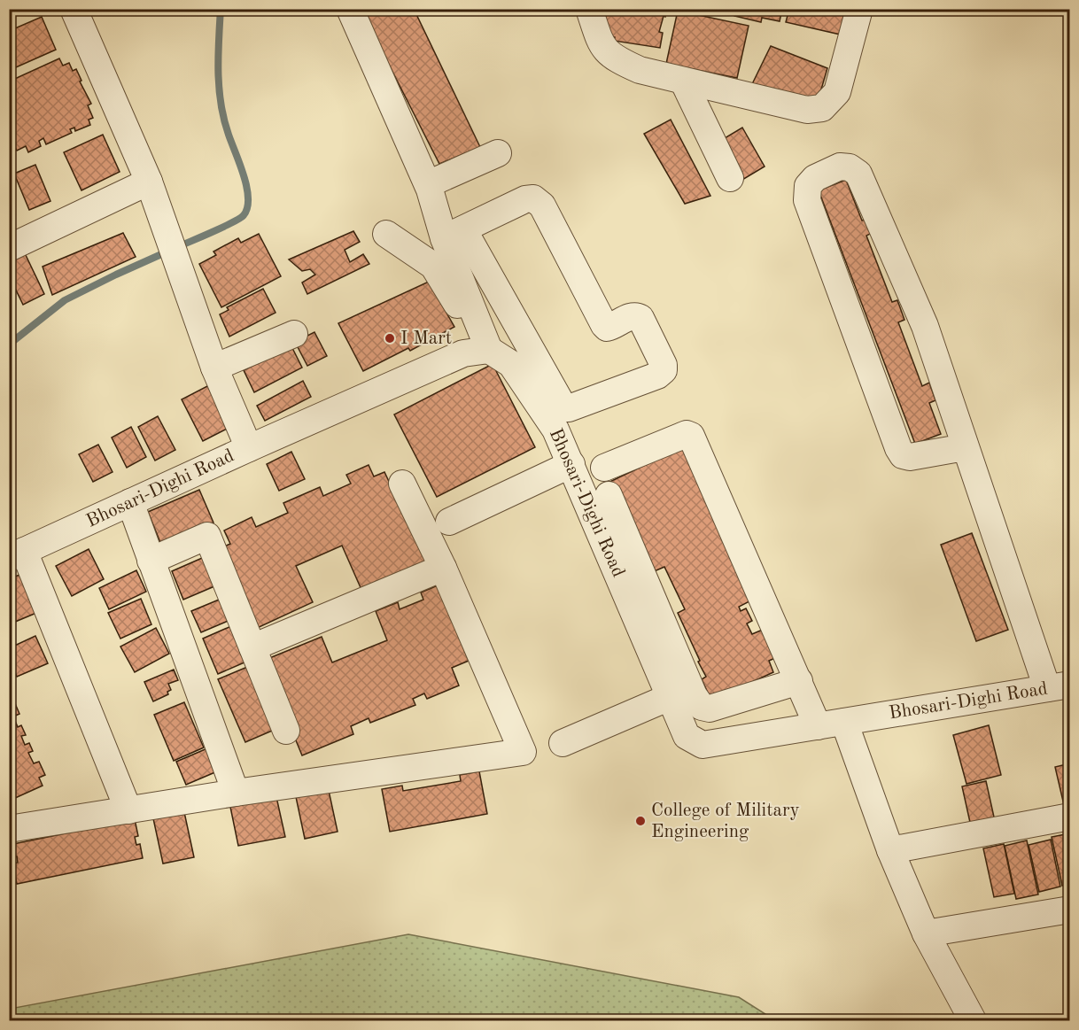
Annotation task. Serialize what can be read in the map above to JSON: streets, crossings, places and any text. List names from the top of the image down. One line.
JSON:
{"streets":{"street":["Bhosari-Dighi Road"]},"places":["I Mart","College of Military Engineering"]}
